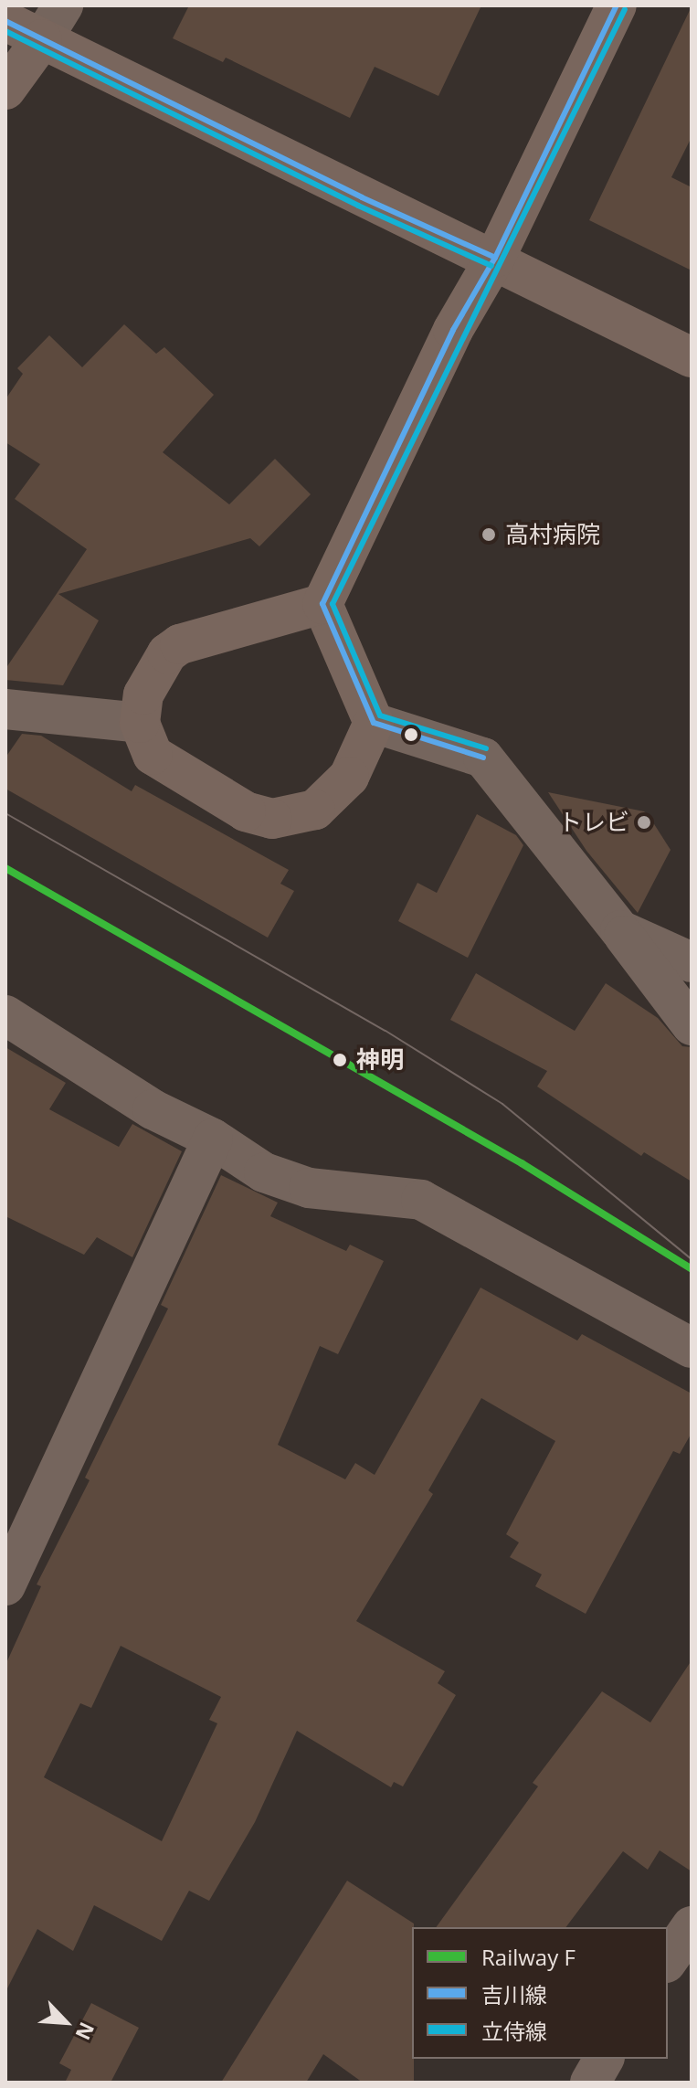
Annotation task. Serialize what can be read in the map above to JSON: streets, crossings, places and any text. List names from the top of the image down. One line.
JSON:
{"places":["高村病院","トレビ","神明"],"lines":["transit line 吉川線","transit line 立侍線","rail line F"],"legend":["Railway F","吉川線","立侍線"],"north":"bottom right"}
